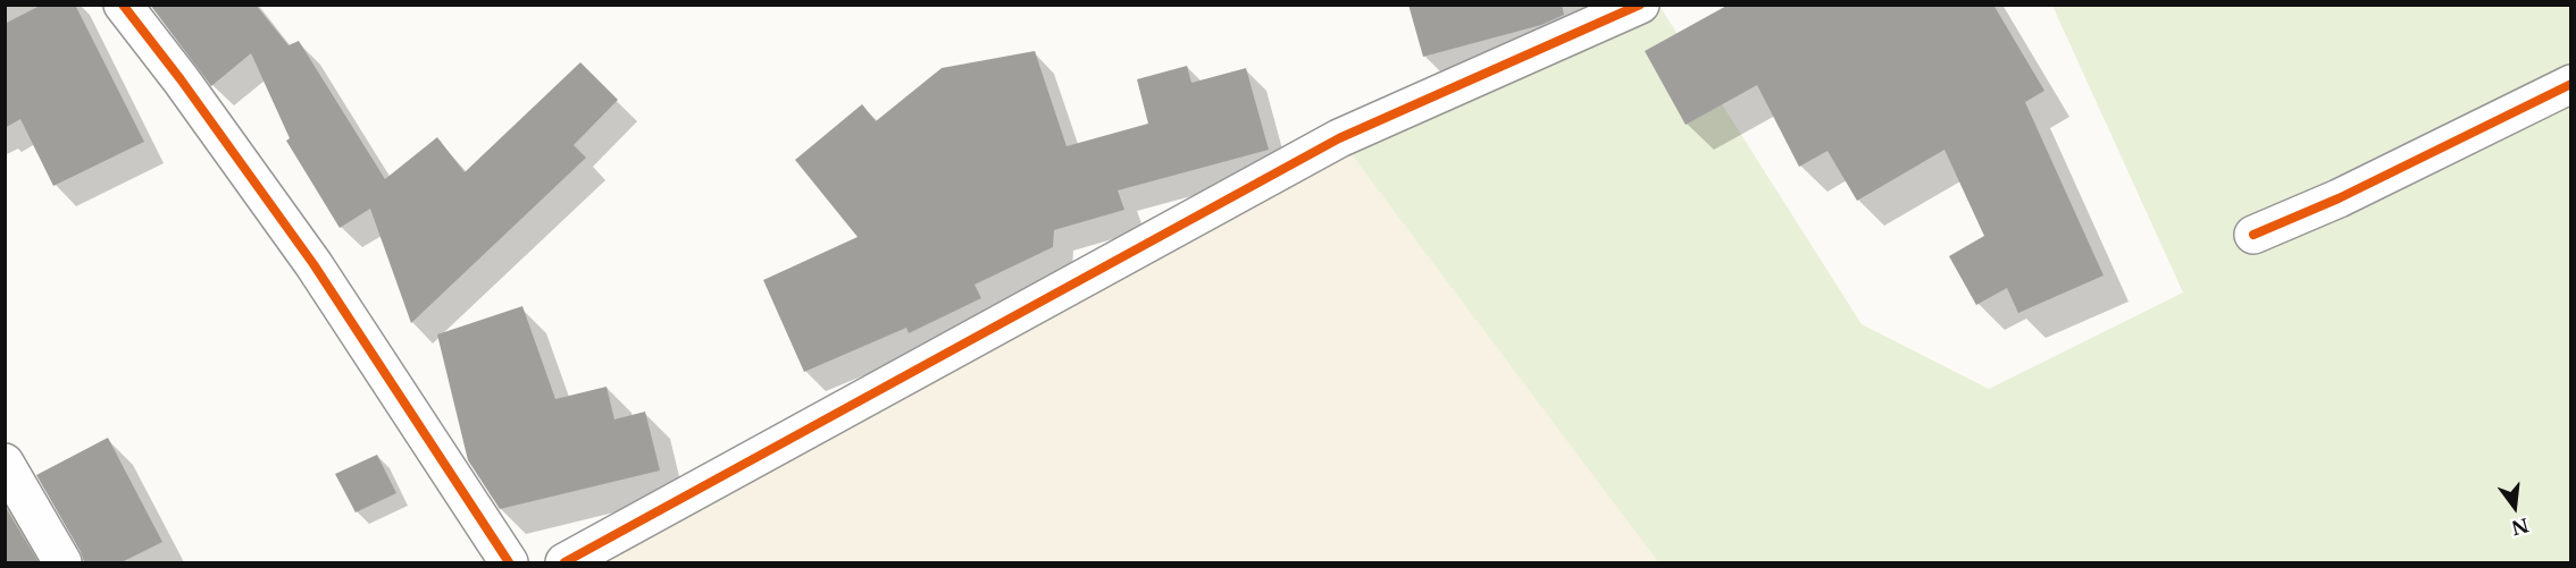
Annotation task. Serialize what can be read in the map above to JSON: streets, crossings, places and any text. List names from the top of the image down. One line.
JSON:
{"north":"bottom"}
